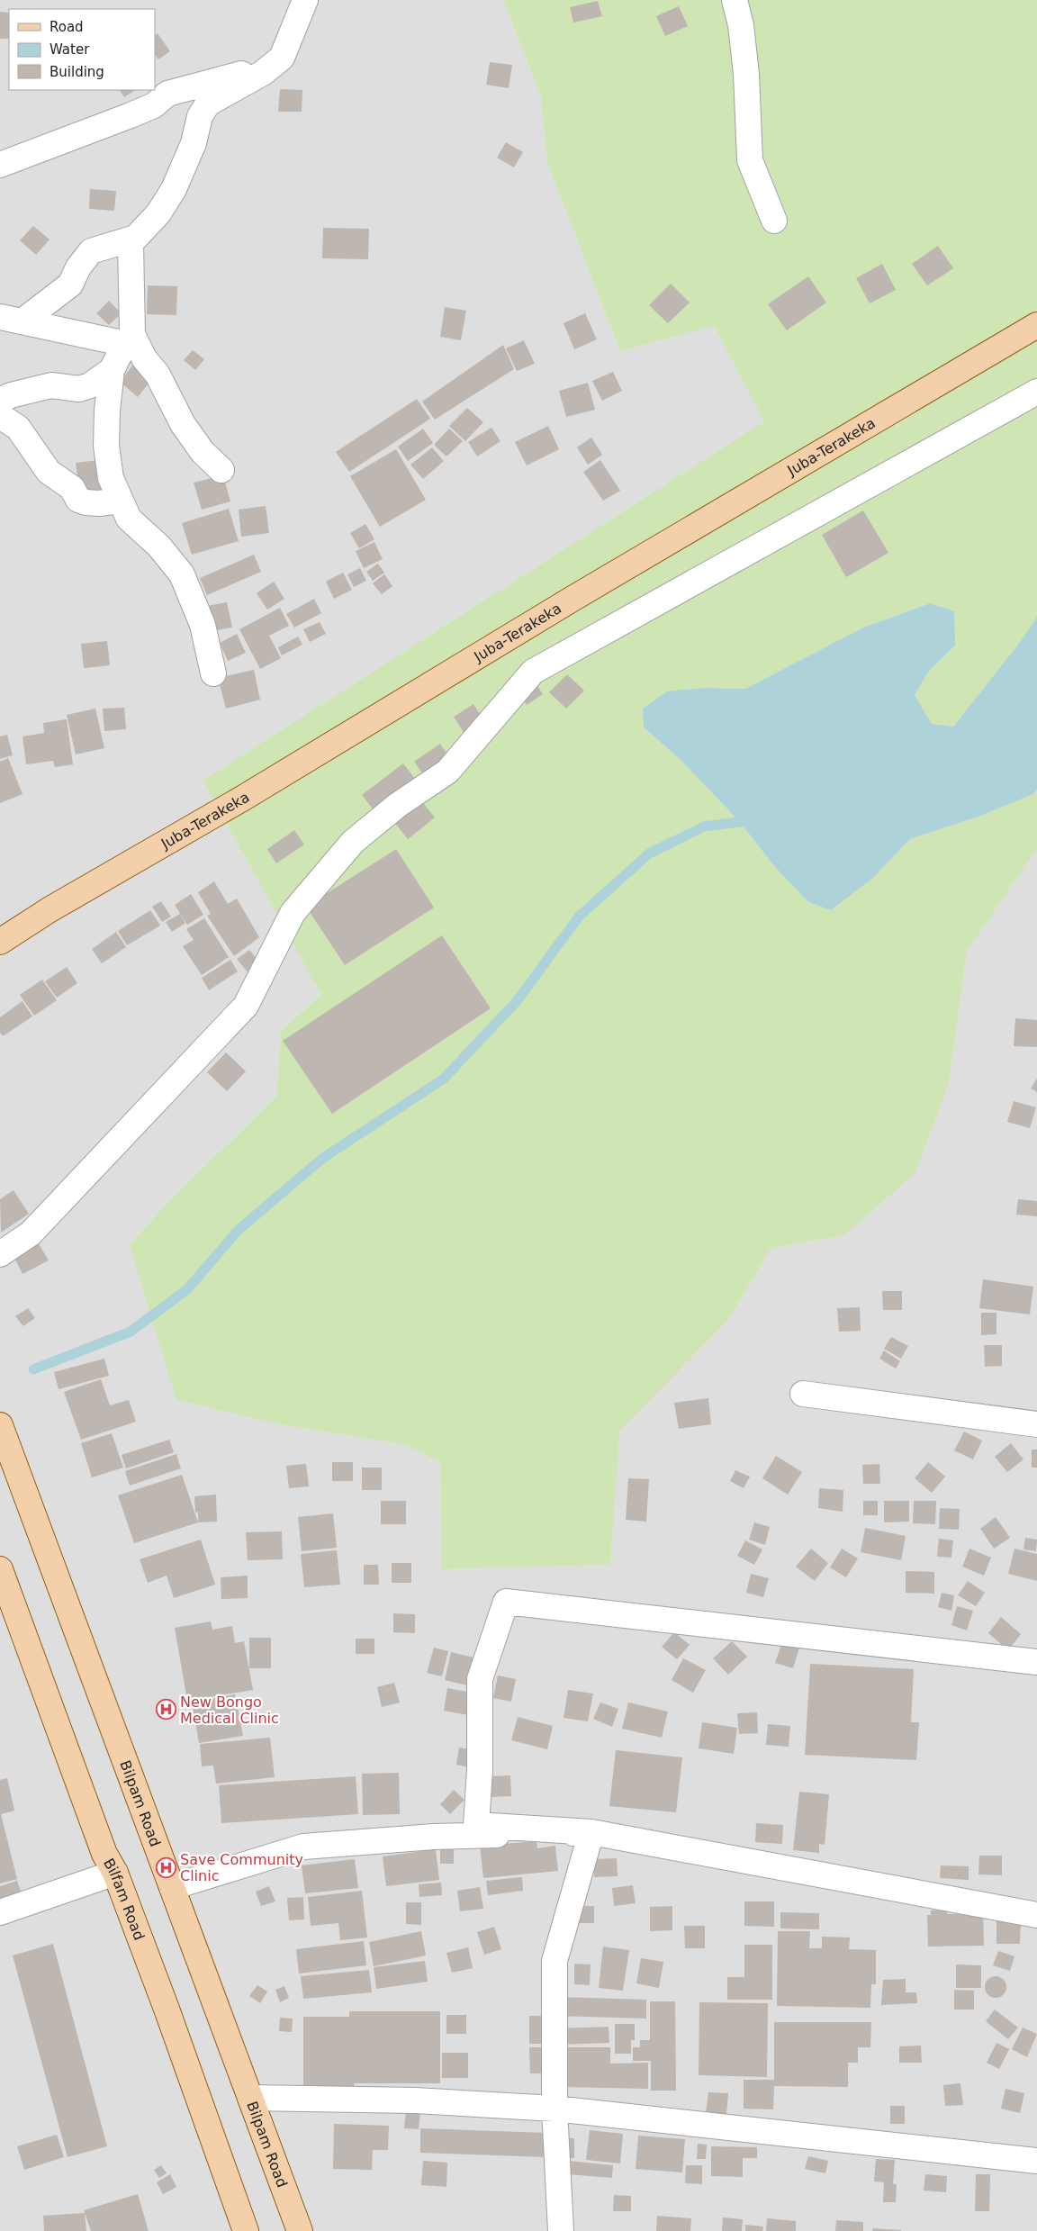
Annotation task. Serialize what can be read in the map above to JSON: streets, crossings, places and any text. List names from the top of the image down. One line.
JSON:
{"streets":{"main road":["Juba-Terakeka","Bilpam Road","Bilfam Road"]},"places":{"hospital":["New Bongo Medical Clinic","Save Community Clinic"]},"legend":["Road","Water","Building"]}
